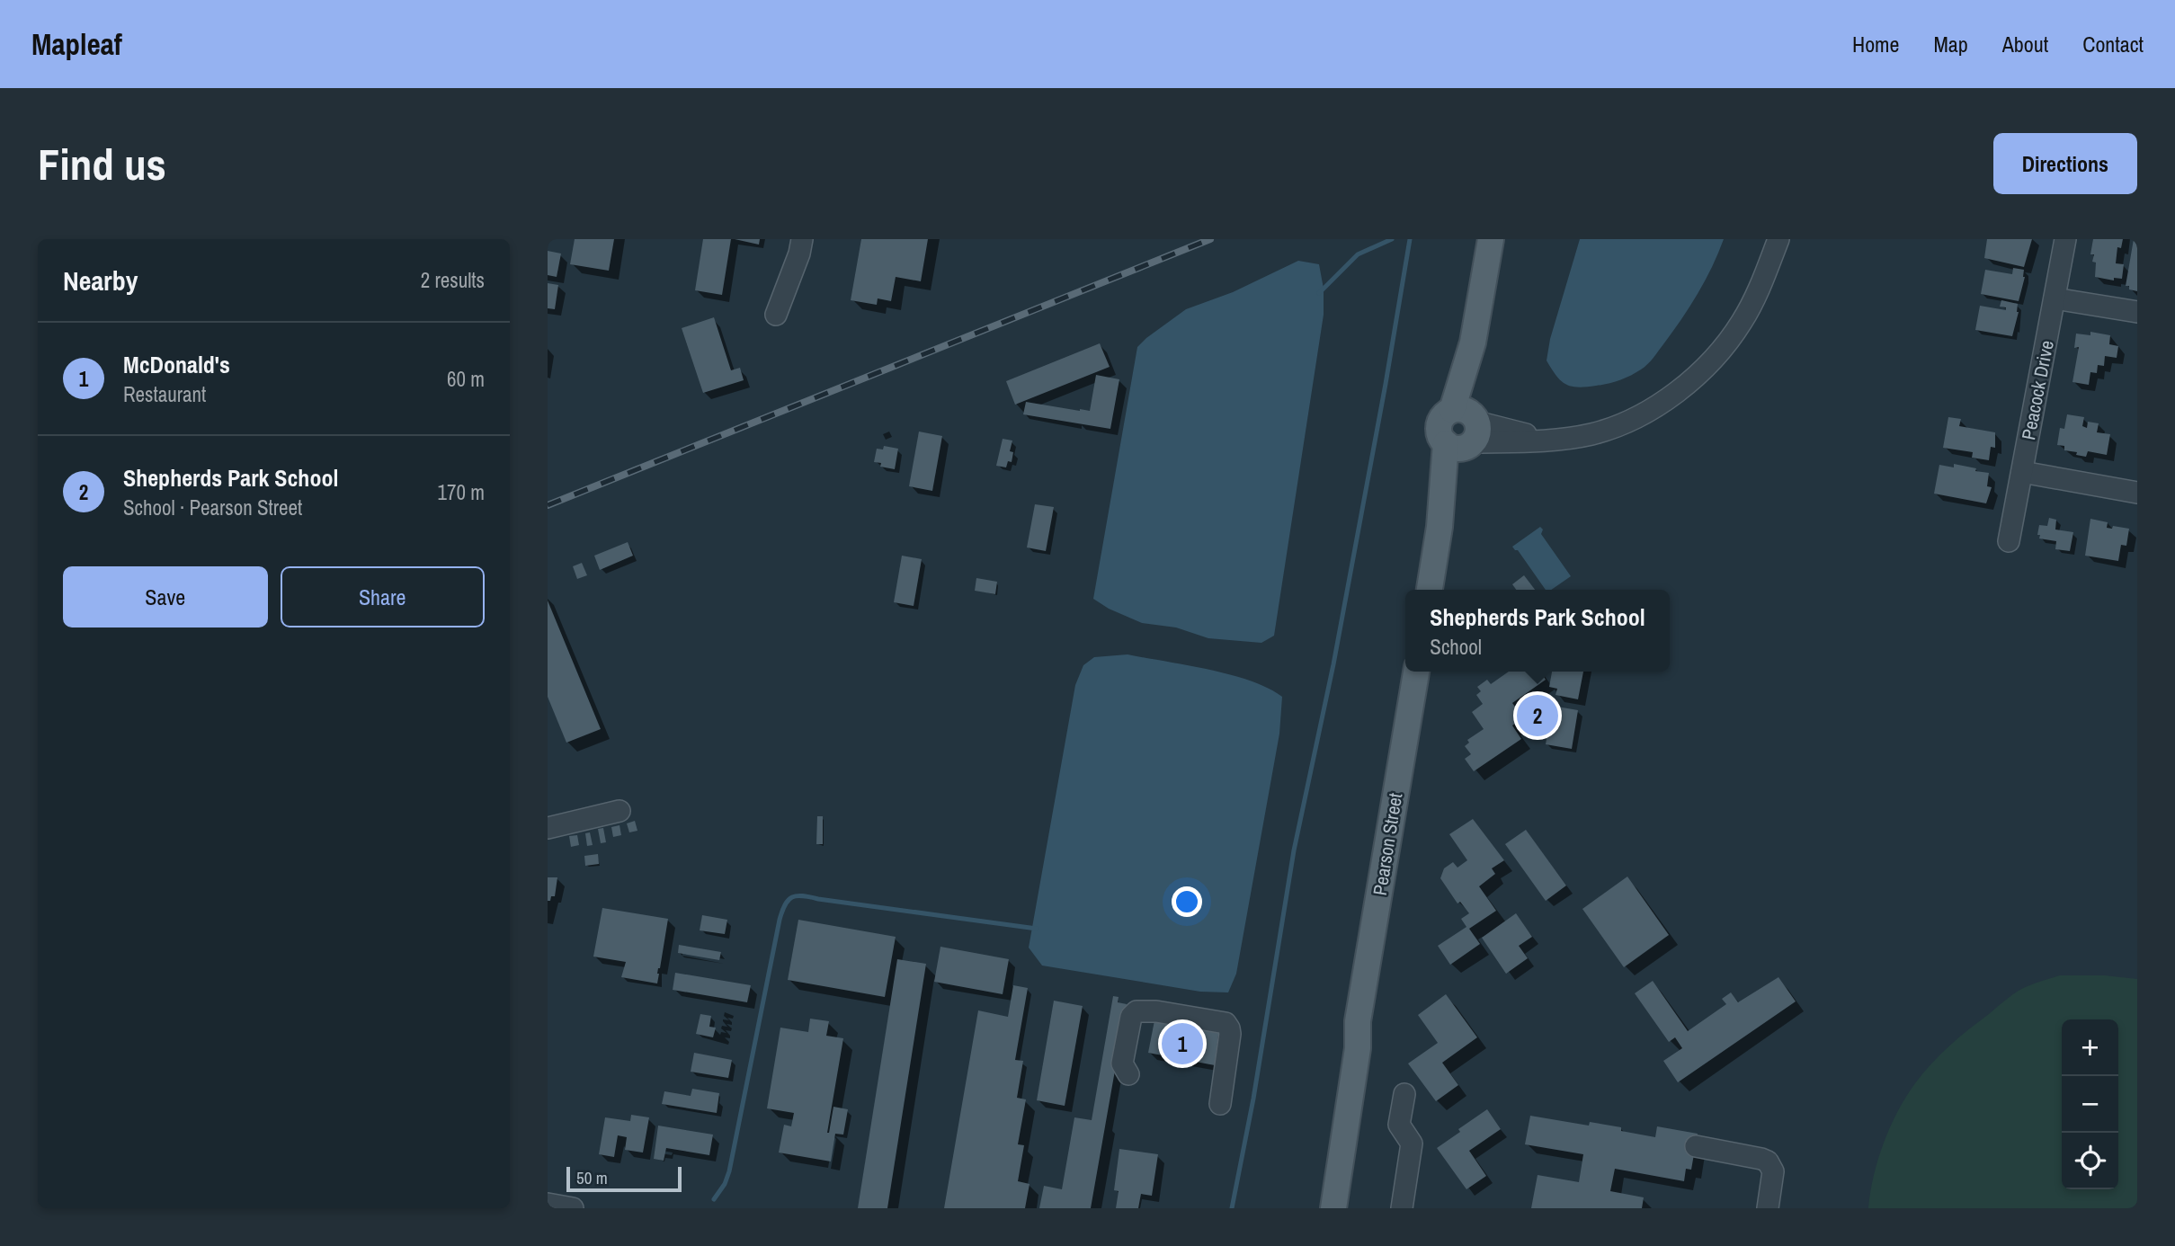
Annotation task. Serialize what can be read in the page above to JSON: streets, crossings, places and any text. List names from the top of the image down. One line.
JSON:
{"streets":{"main road":["Pearson Street"],"street":["Peacock Drive"]},"scale_bar":"50 m","page":{"header":"Mapleaf","nav":["Home","Map","About","Contact"],"buttons":["Directions",["Save","Share"]],"title":"Find us","heading":["Nearby","2 results"],"list":[{"mark":"1","name":"McDonald's","note":"Restaurant","value":"60 m"},{"mark":"2","name":"Shepherds Park School","note":"School · Pearson Street","value":"170 m"}],"popup":["Shepherds Park School","School"],"pins":["2","1"],"map_buttons":["+","−"],"scale":"50 m"}}
